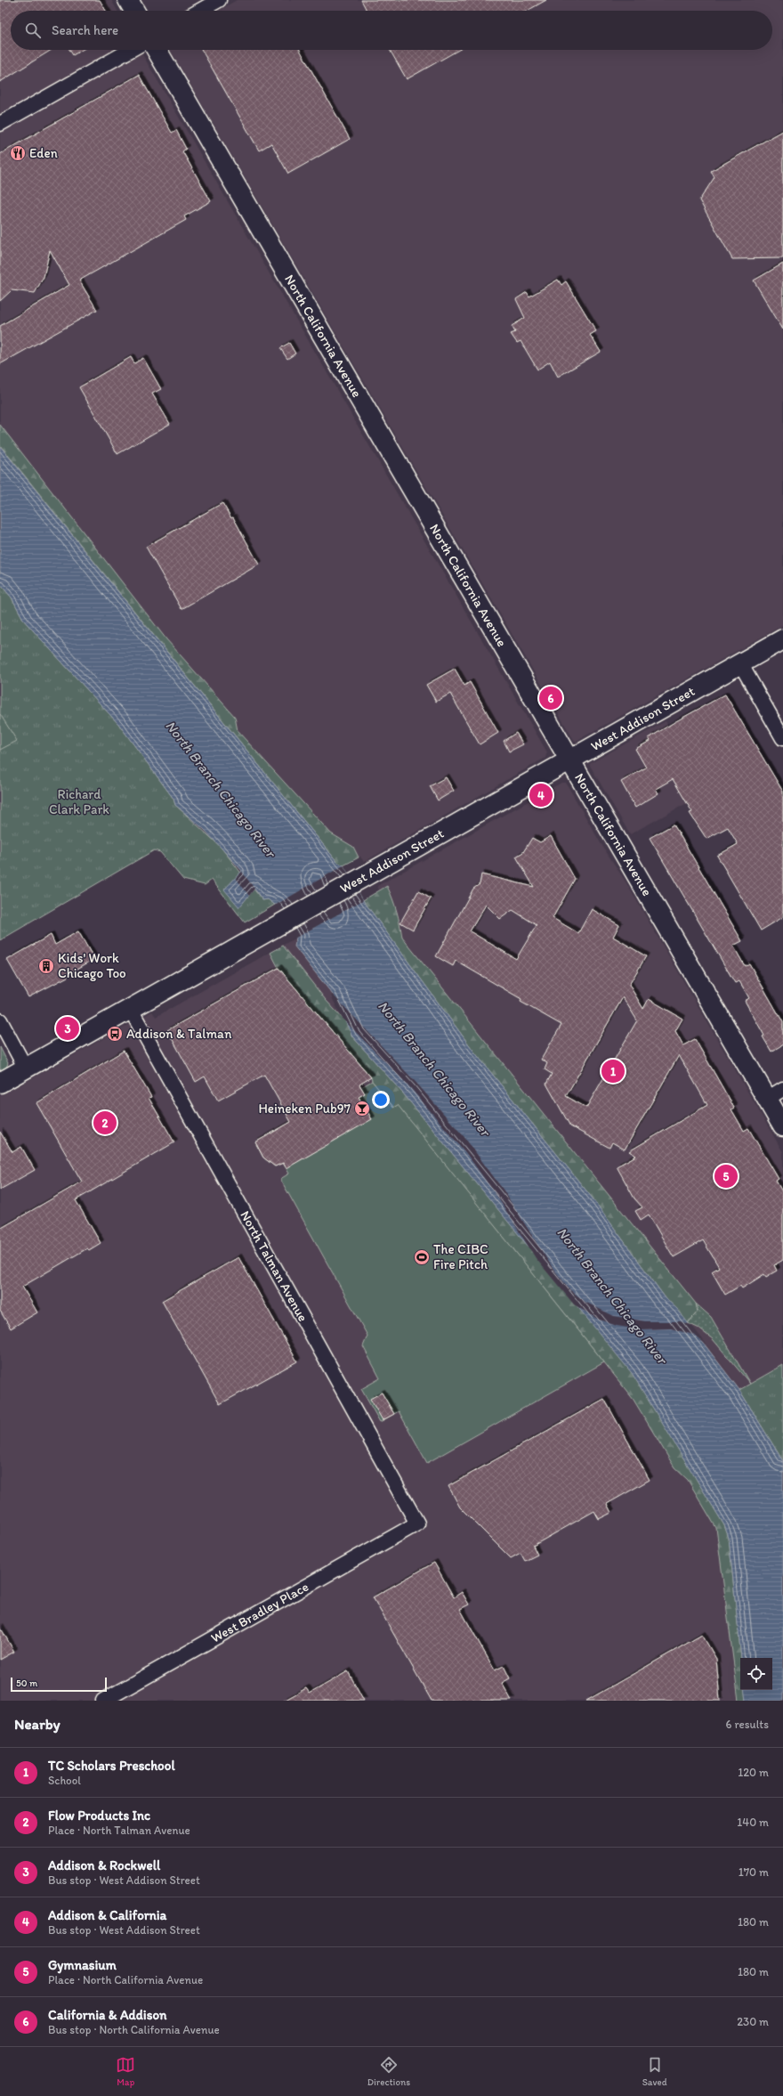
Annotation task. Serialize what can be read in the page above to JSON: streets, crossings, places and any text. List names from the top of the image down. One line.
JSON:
{"streets":{"street":["North California Avenue","West Addison Street","North Talman Avenue","West Bradley Place"]},"crossings":[["North California Avenue","West Addison Street"],["West Addison Street","North Talman Avenue"],["North Talman Avenue","West Bradley Place"]],"water":["North Branch Chicago River"],"parks":["Richard Clark Park"],"places":{"restaurant":["Eden"],"building":["Kids' Work Chicago Too"],"bus stop":["Addison & Talman"],"bar":["Heineken Pub97"],"sports":["The CIBC Fire Pitch"]},"scale_bar":"50 m","page":{"search":"Search here","pins":["6","4","3","1","2","5"],"scale":"50 m","heading":["Nearby","6 results"],"list":[{"mark":"1","name":"TC Scholars Preschool","note":"School","value":"120 m"},{"mark":"2","name":"Flow Products Inc","note":"Place · North Talman Avenue","value":"140 m"},{"mark":"3","name":"Addison & Rockwell","note":"Bus stop · West Addison Street","value":"170 m"},{"mark":"4","name":"Addison & California","note":"Bus stop · West Addison Street","value":"180 m"},{"mark":"5","name":"Gymnasium","note":"Place · North California Avenue","value":"180 m"},{"mark":"6","name":"California & Addison","note":"Bus stop · North California Avenue","value":"230 m"}],"nav":["Map","Directions","Saved"]}}
